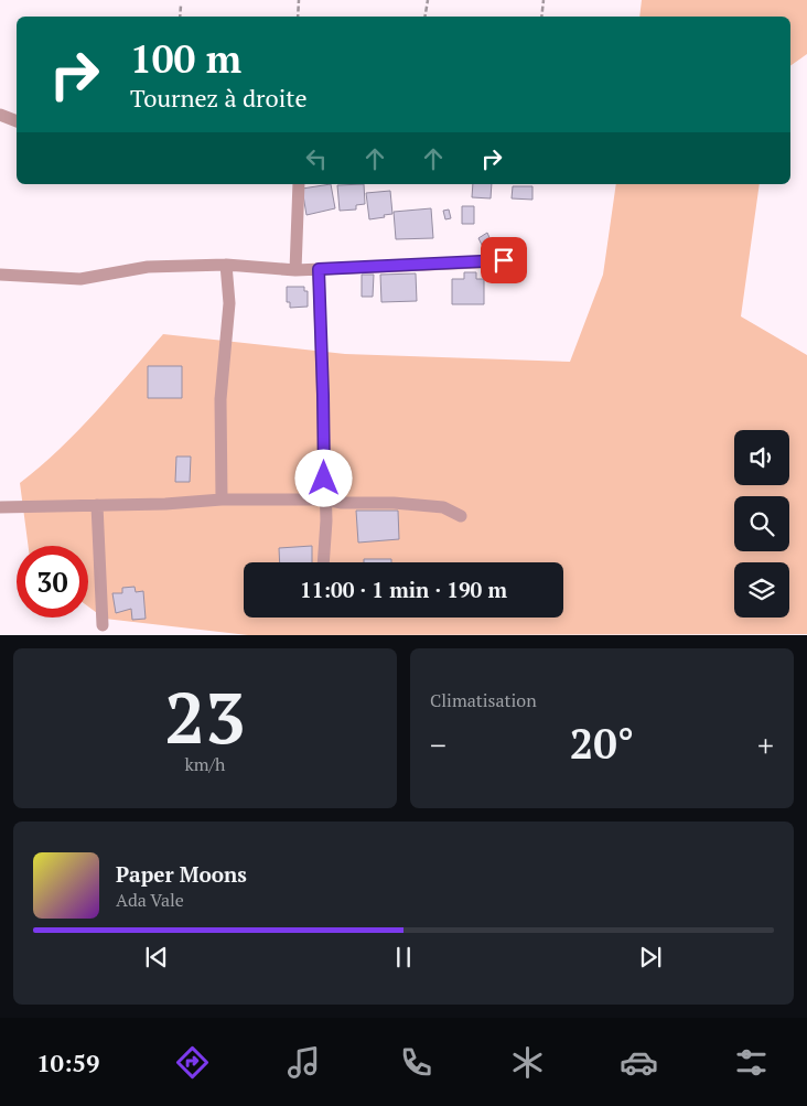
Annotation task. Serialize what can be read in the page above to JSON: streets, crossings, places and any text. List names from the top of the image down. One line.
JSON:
{"page":{"turn":["100 m","Tournez à droite"],"limit":"30","trip":"11:00 · 1 min · 190 m","tile":[["23","km/h"],"Climatisation"],"heat":["−","20°","+"],"song":["Paper Moons","Ada Vale"],"tabs":"10:59"}}
